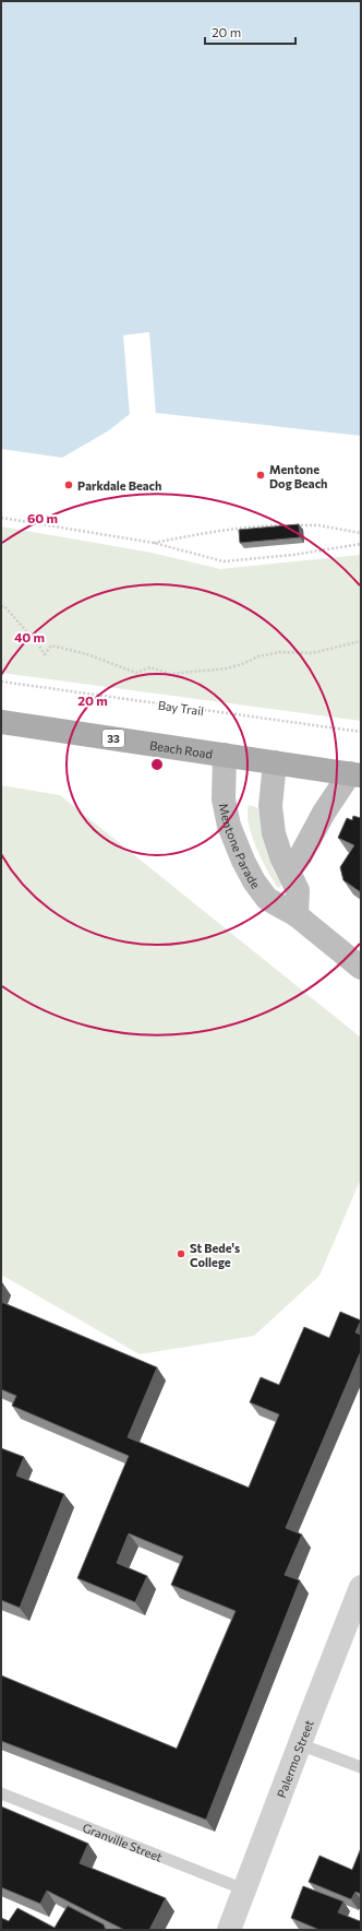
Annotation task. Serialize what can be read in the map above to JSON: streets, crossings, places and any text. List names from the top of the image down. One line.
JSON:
{"streets":{"main road":["33","Beach Road"],"street":["Mentone Parade","Palermo Street"],"lane":["Granville Street"],"path":["Bay Trail"]},"crossings":[["Beach Road","Mentone Parade"],["Palermo Street","Granville Street"]],"places":["Mentone Dog Beach","Parkdale Beach","St Bede's College"],"scale_bar":"20 m","rings":["60 m","40 m","20 m"]}
